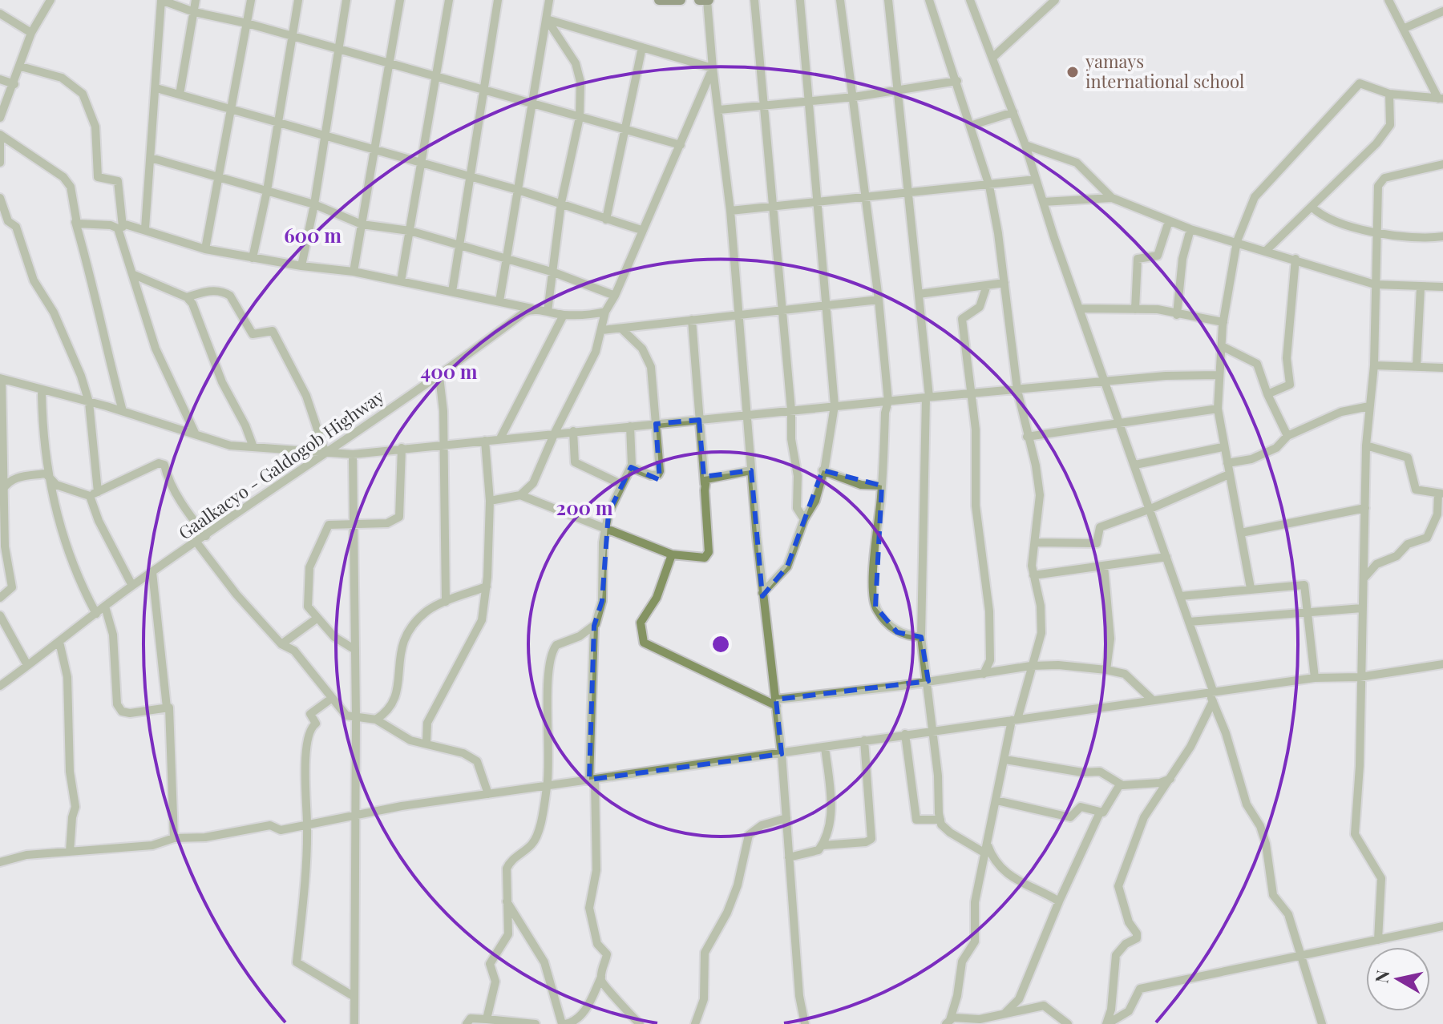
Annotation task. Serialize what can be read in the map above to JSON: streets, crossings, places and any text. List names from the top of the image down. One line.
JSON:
{"streets":{"street":["Gaalkacyo - Galdogob Highway"]},"places":["yamays international school"],"north":"left","rings":["600 m","400 m","200 m"]}
